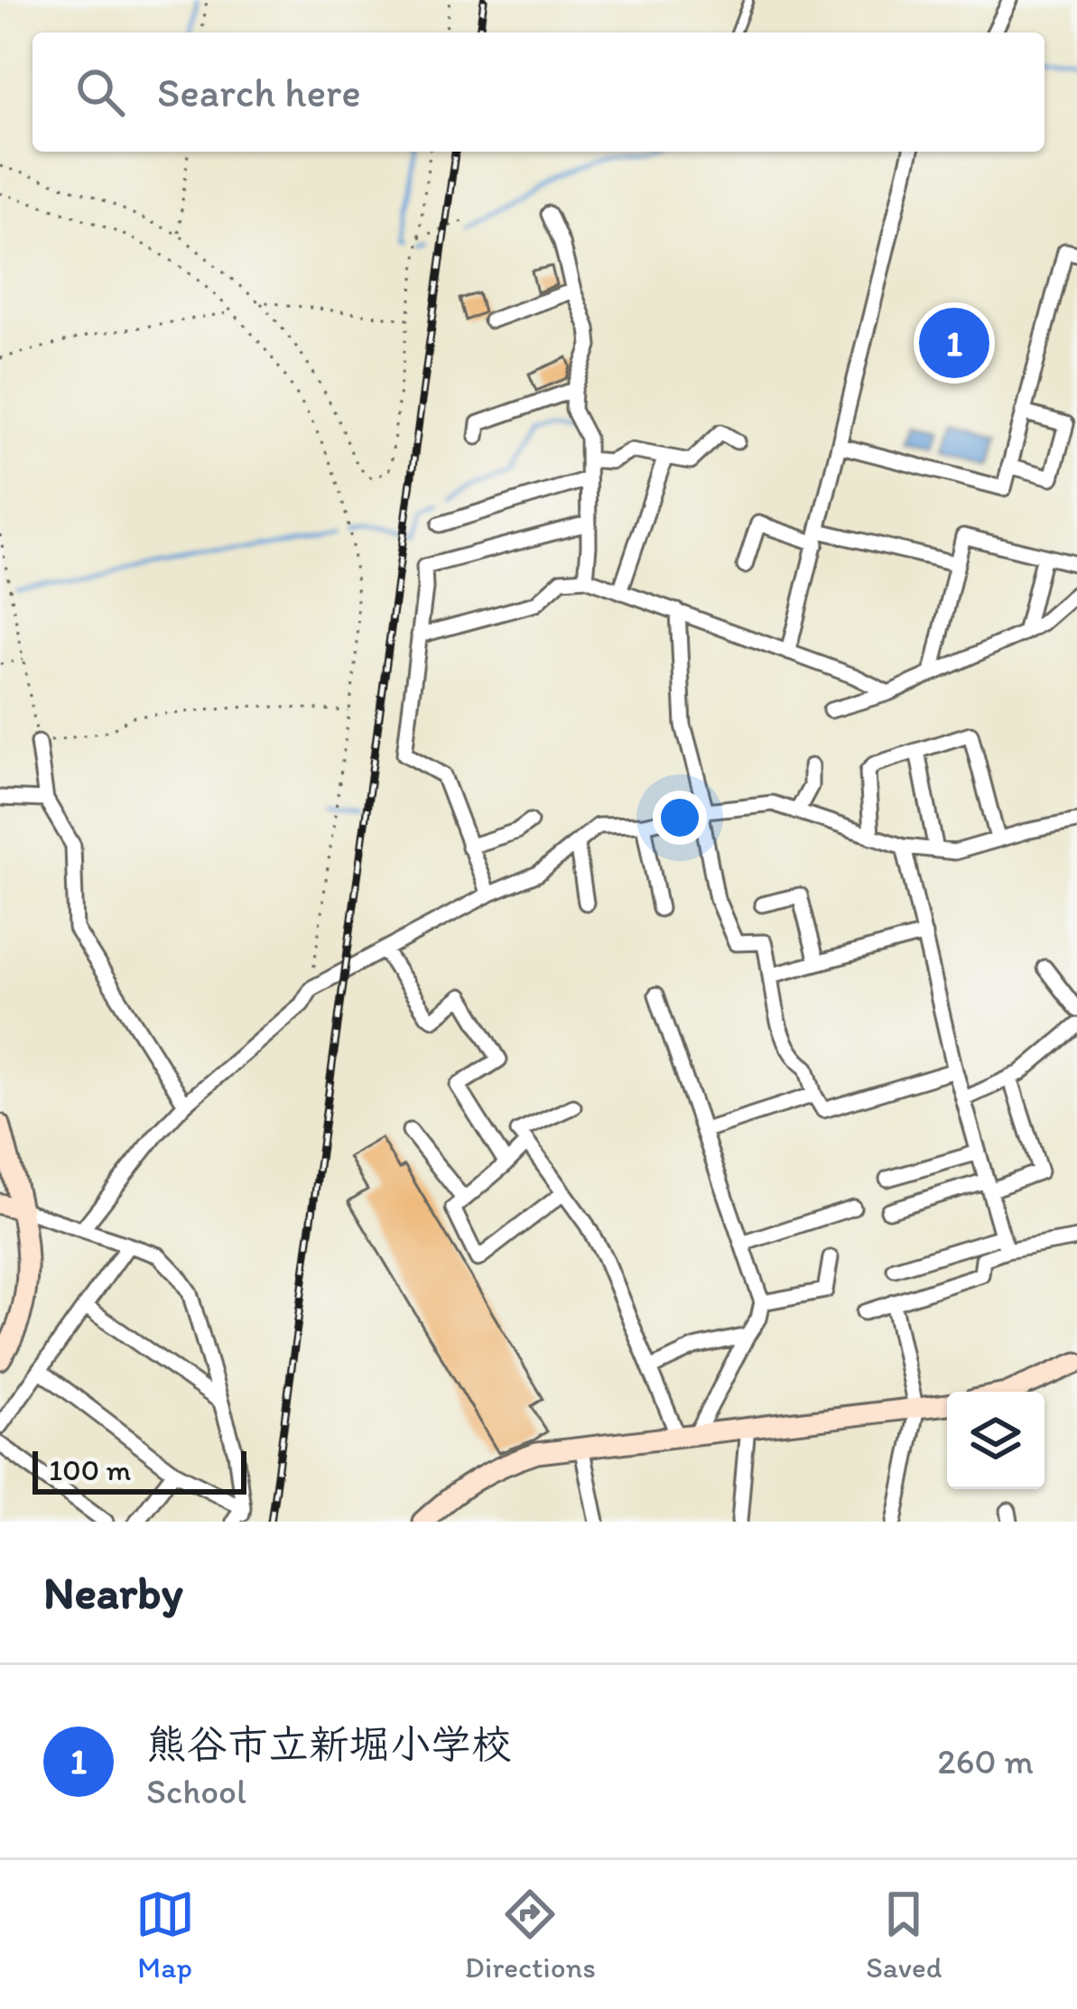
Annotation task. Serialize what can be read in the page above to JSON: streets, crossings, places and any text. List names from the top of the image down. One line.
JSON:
{"scale_bar":"100 m","page":{"search":"Search here","pins":"1","scale":"100 m","heading":"Nearby","list":[{"mark":"1","name":"熊谷市立新堀小学校","note":"School","value":"260 m"}],"nav":["Map","Directions","Saved"]}}
